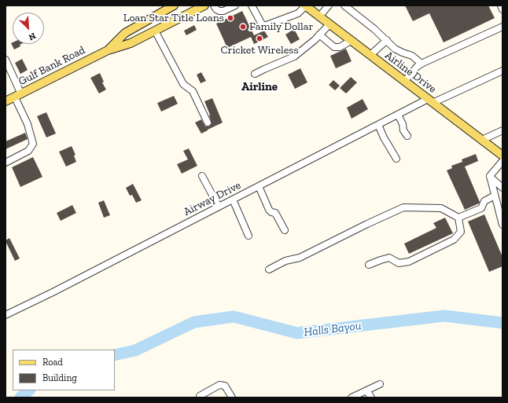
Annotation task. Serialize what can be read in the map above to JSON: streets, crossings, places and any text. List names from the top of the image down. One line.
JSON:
{"streets":{"main road":["Gulf Bank Road","Airline Drive"],"street":["Airway Drive"]},"crossings":[["Airline Drive","Airway Drive"]],"districts":["Airline"],"water":["Halls Bayou"],"places":["Loan Star Title Loans","Family Dollar","Cricket Wireless"],"legend":["Road","Building"],"north":"bottom right"}
